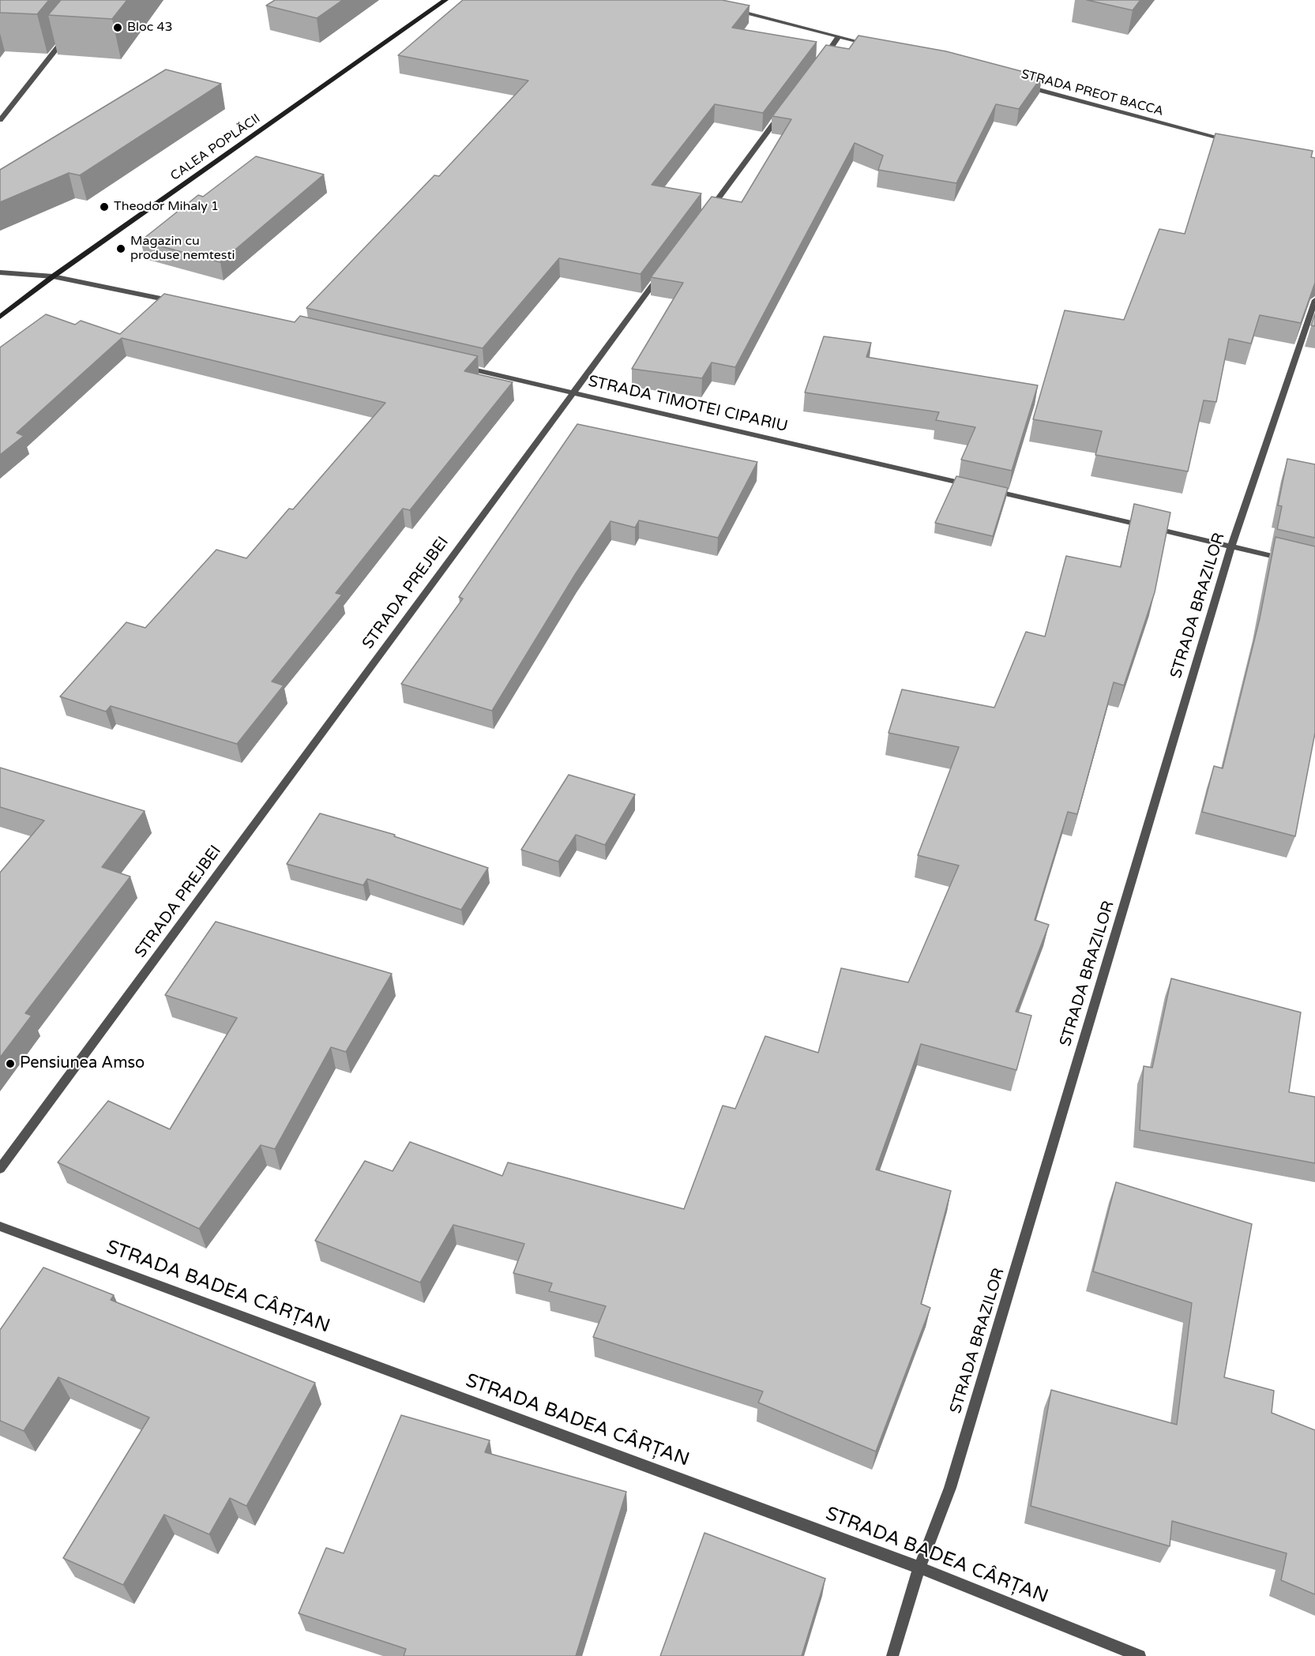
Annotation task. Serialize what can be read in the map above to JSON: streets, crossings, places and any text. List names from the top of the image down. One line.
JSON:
{"streets":{"main road":["CALEA POPLĂCII"],"street":["STRADA PREOT BACCA","STRADA TIMOTEI CIPARIU","STRADA PREJBEI","STRADA BRAZILOR","STRADA BADEA CÂRȚAN"]},"crossings":[["STRADA TIMOTEI CIPARIU","STRADA PREJBEI"],["STRADA BRAZILOR","STRADA BADEA CÂRȚAN"]],"places":["Bloc 43","Theodor Mihaly 1","Magazin cu produse nemtesti","Pensiunea Amso"]}
